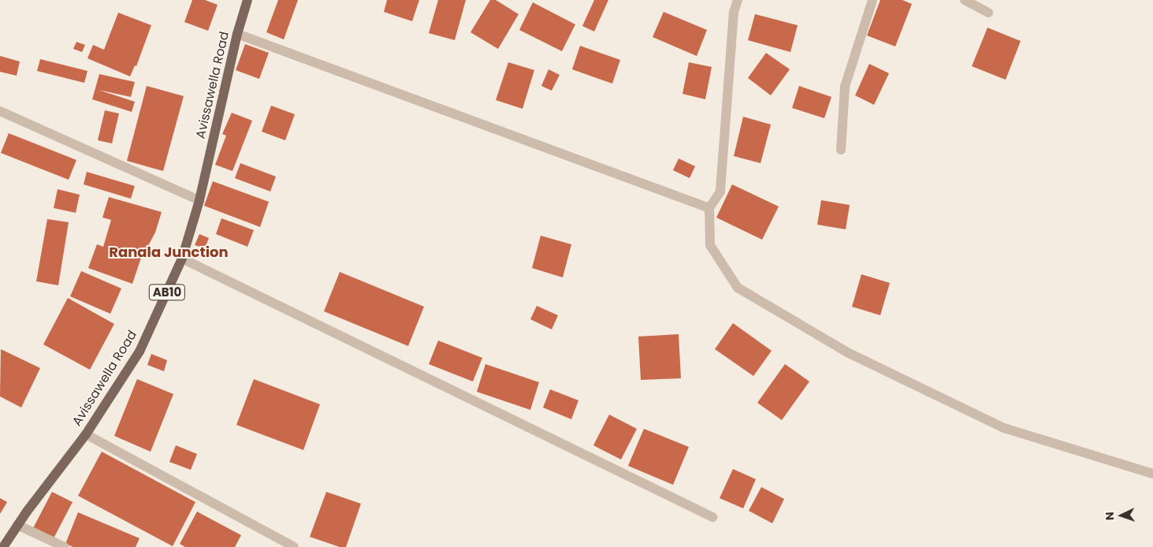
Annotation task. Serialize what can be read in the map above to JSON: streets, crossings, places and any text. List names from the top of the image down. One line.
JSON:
{"streets":{"main road":["Avissawella Road","AB10"]},"districts":["Ranala Junction"],"north":"left"}
